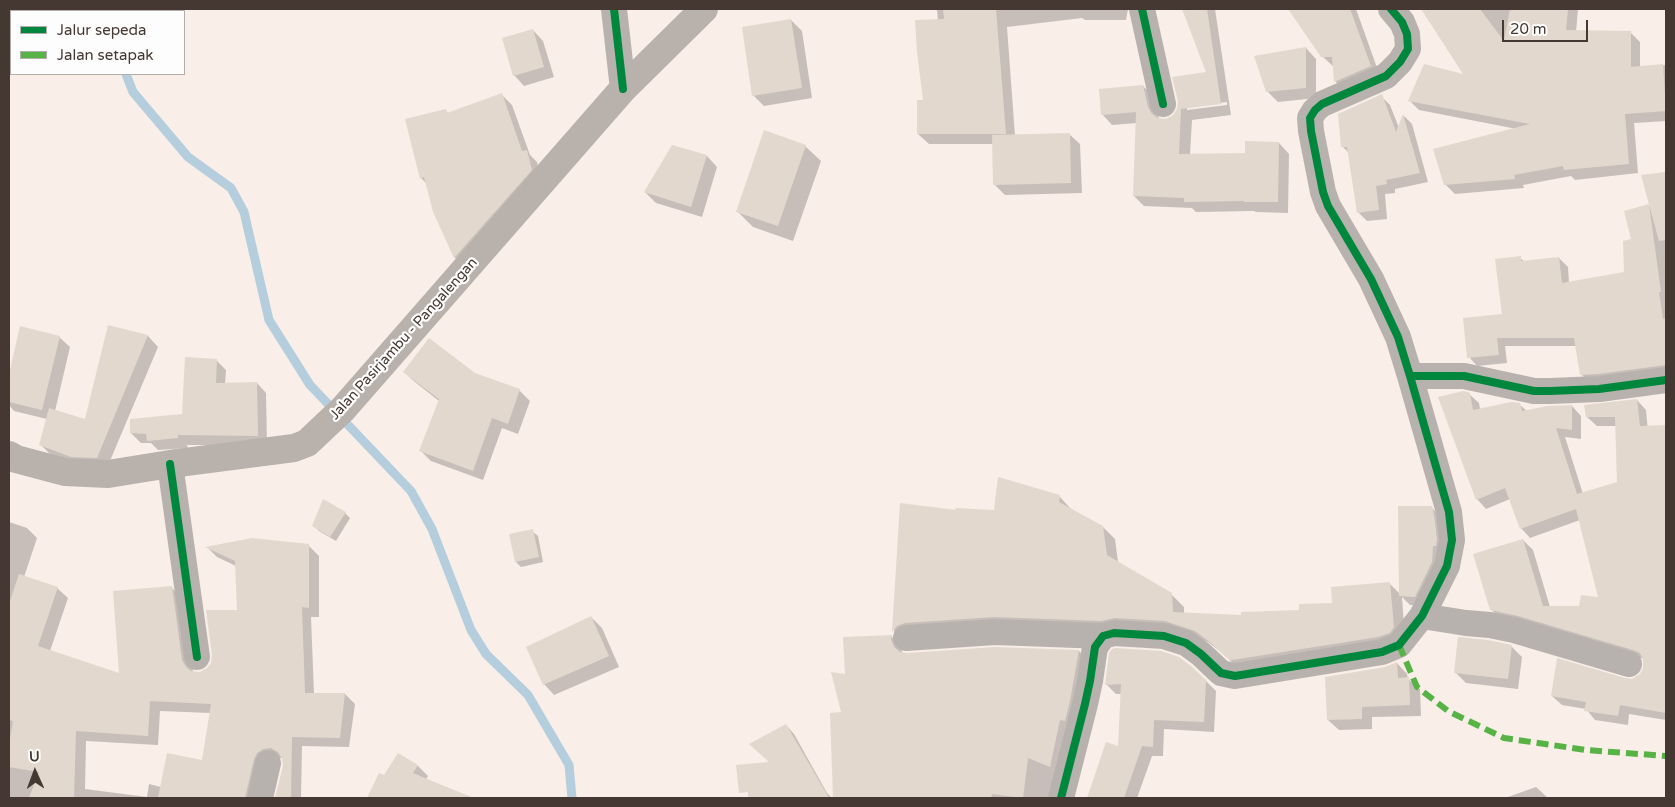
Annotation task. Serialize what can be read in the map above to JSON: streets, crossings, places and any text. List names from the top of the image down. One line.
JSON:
{"streets":{"main road":["Jalan Pasirjambu - Pangalengan"]},"legend":["Jalur sepeda","Jalan setapak"],"scale_bar":"20 m","north":"top"}
